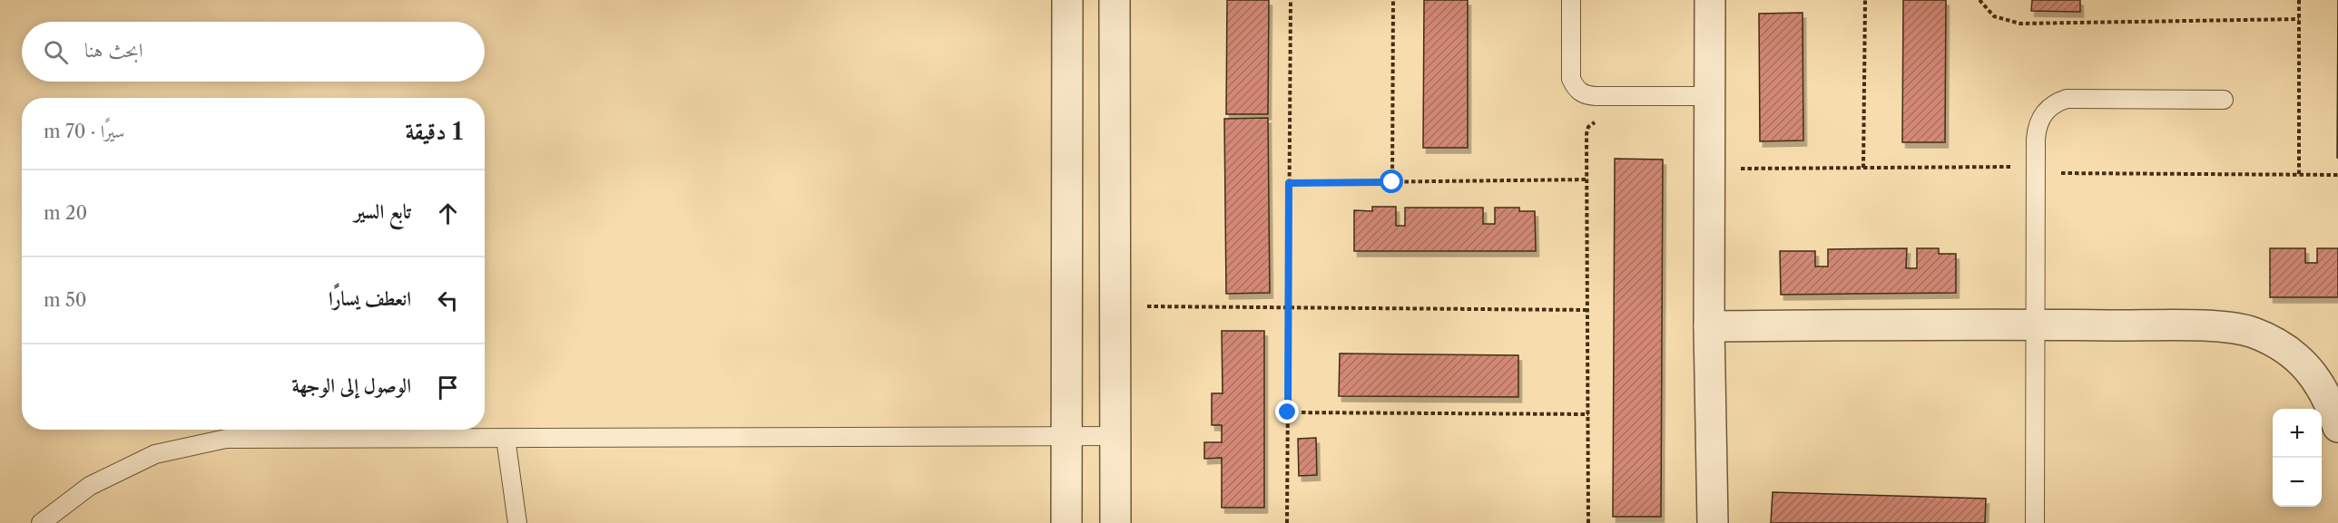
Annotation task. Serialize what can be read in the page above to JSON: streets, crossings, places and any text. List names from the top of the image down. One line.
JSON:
{"page":{"search":"ابحث هنا","heading":["1 دقيقة","سيرًا · 70 m"],"list":[["تابع السير","20 m"],["انعطف يسارًا","50 m"],"الوصول إلى الوجهة"],"map_buttons":["+","−"]}}
